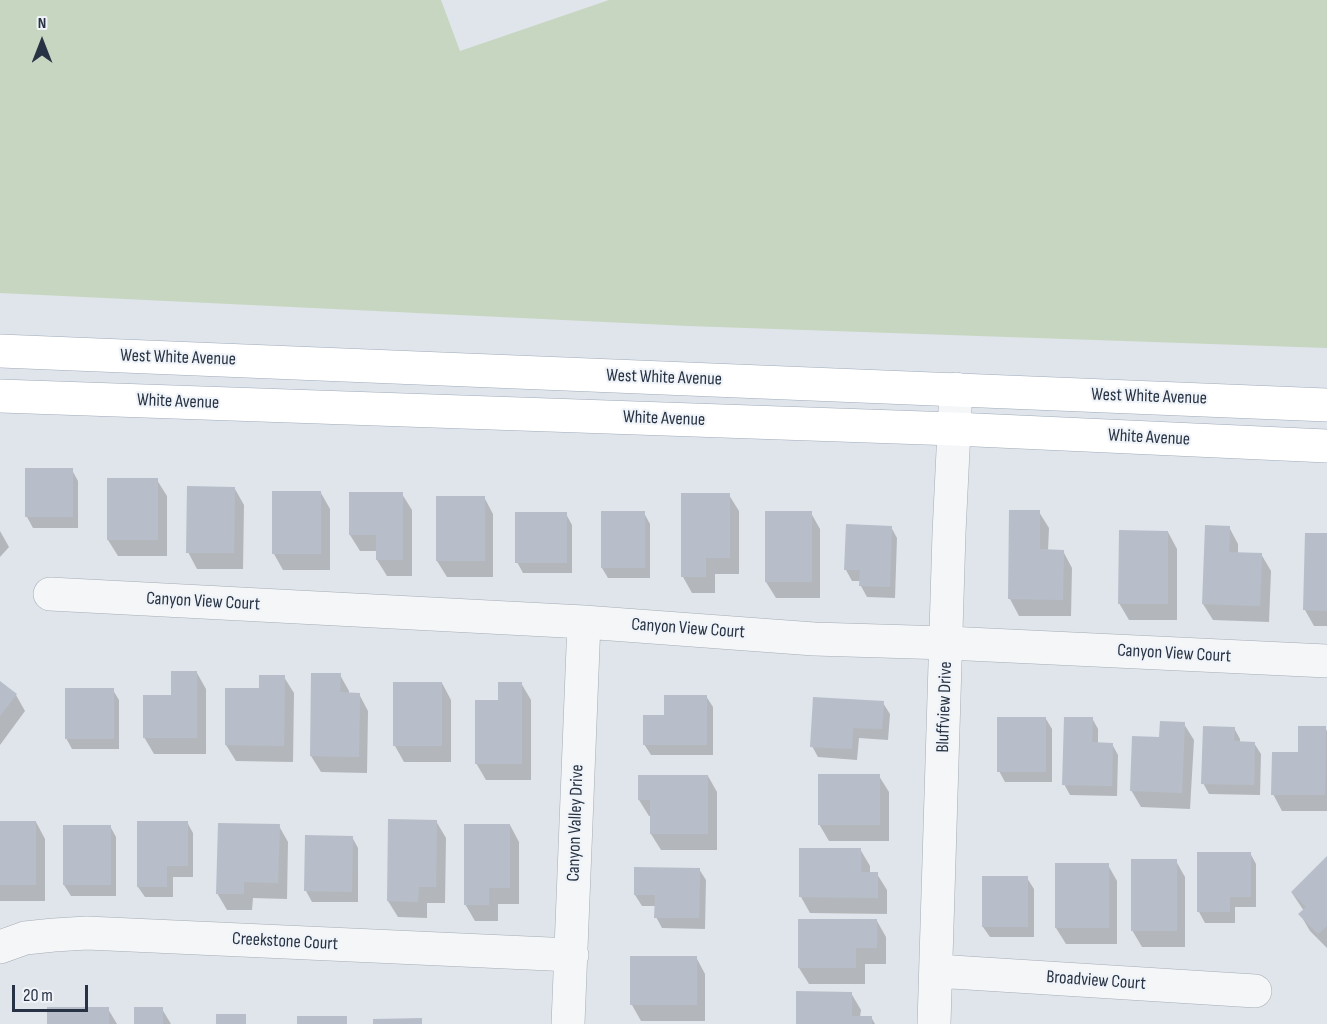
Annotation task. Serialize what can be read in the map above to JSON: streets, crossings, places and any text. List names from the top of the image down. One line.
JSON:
{"streets":{"main road":["West White Avenue","White Avenue"],"street":["Canyon View Court","Bluffview Drive","Canyon Valley Drive","Creekstone Court","Broadview Court"]},"crossings":[["West White Avenue","Bluffview Drive"],["White Avenue","Bluffview Drive"],["Canyon View Court","Bluffview Drive"],["Canyon View Court","Canyon Valley Drive"],["Bluffview Drive","Broadview Court"],["Canyon Valley Drive","Creekstone Court"]],"scale_bar":"20 m","north":"top"}
